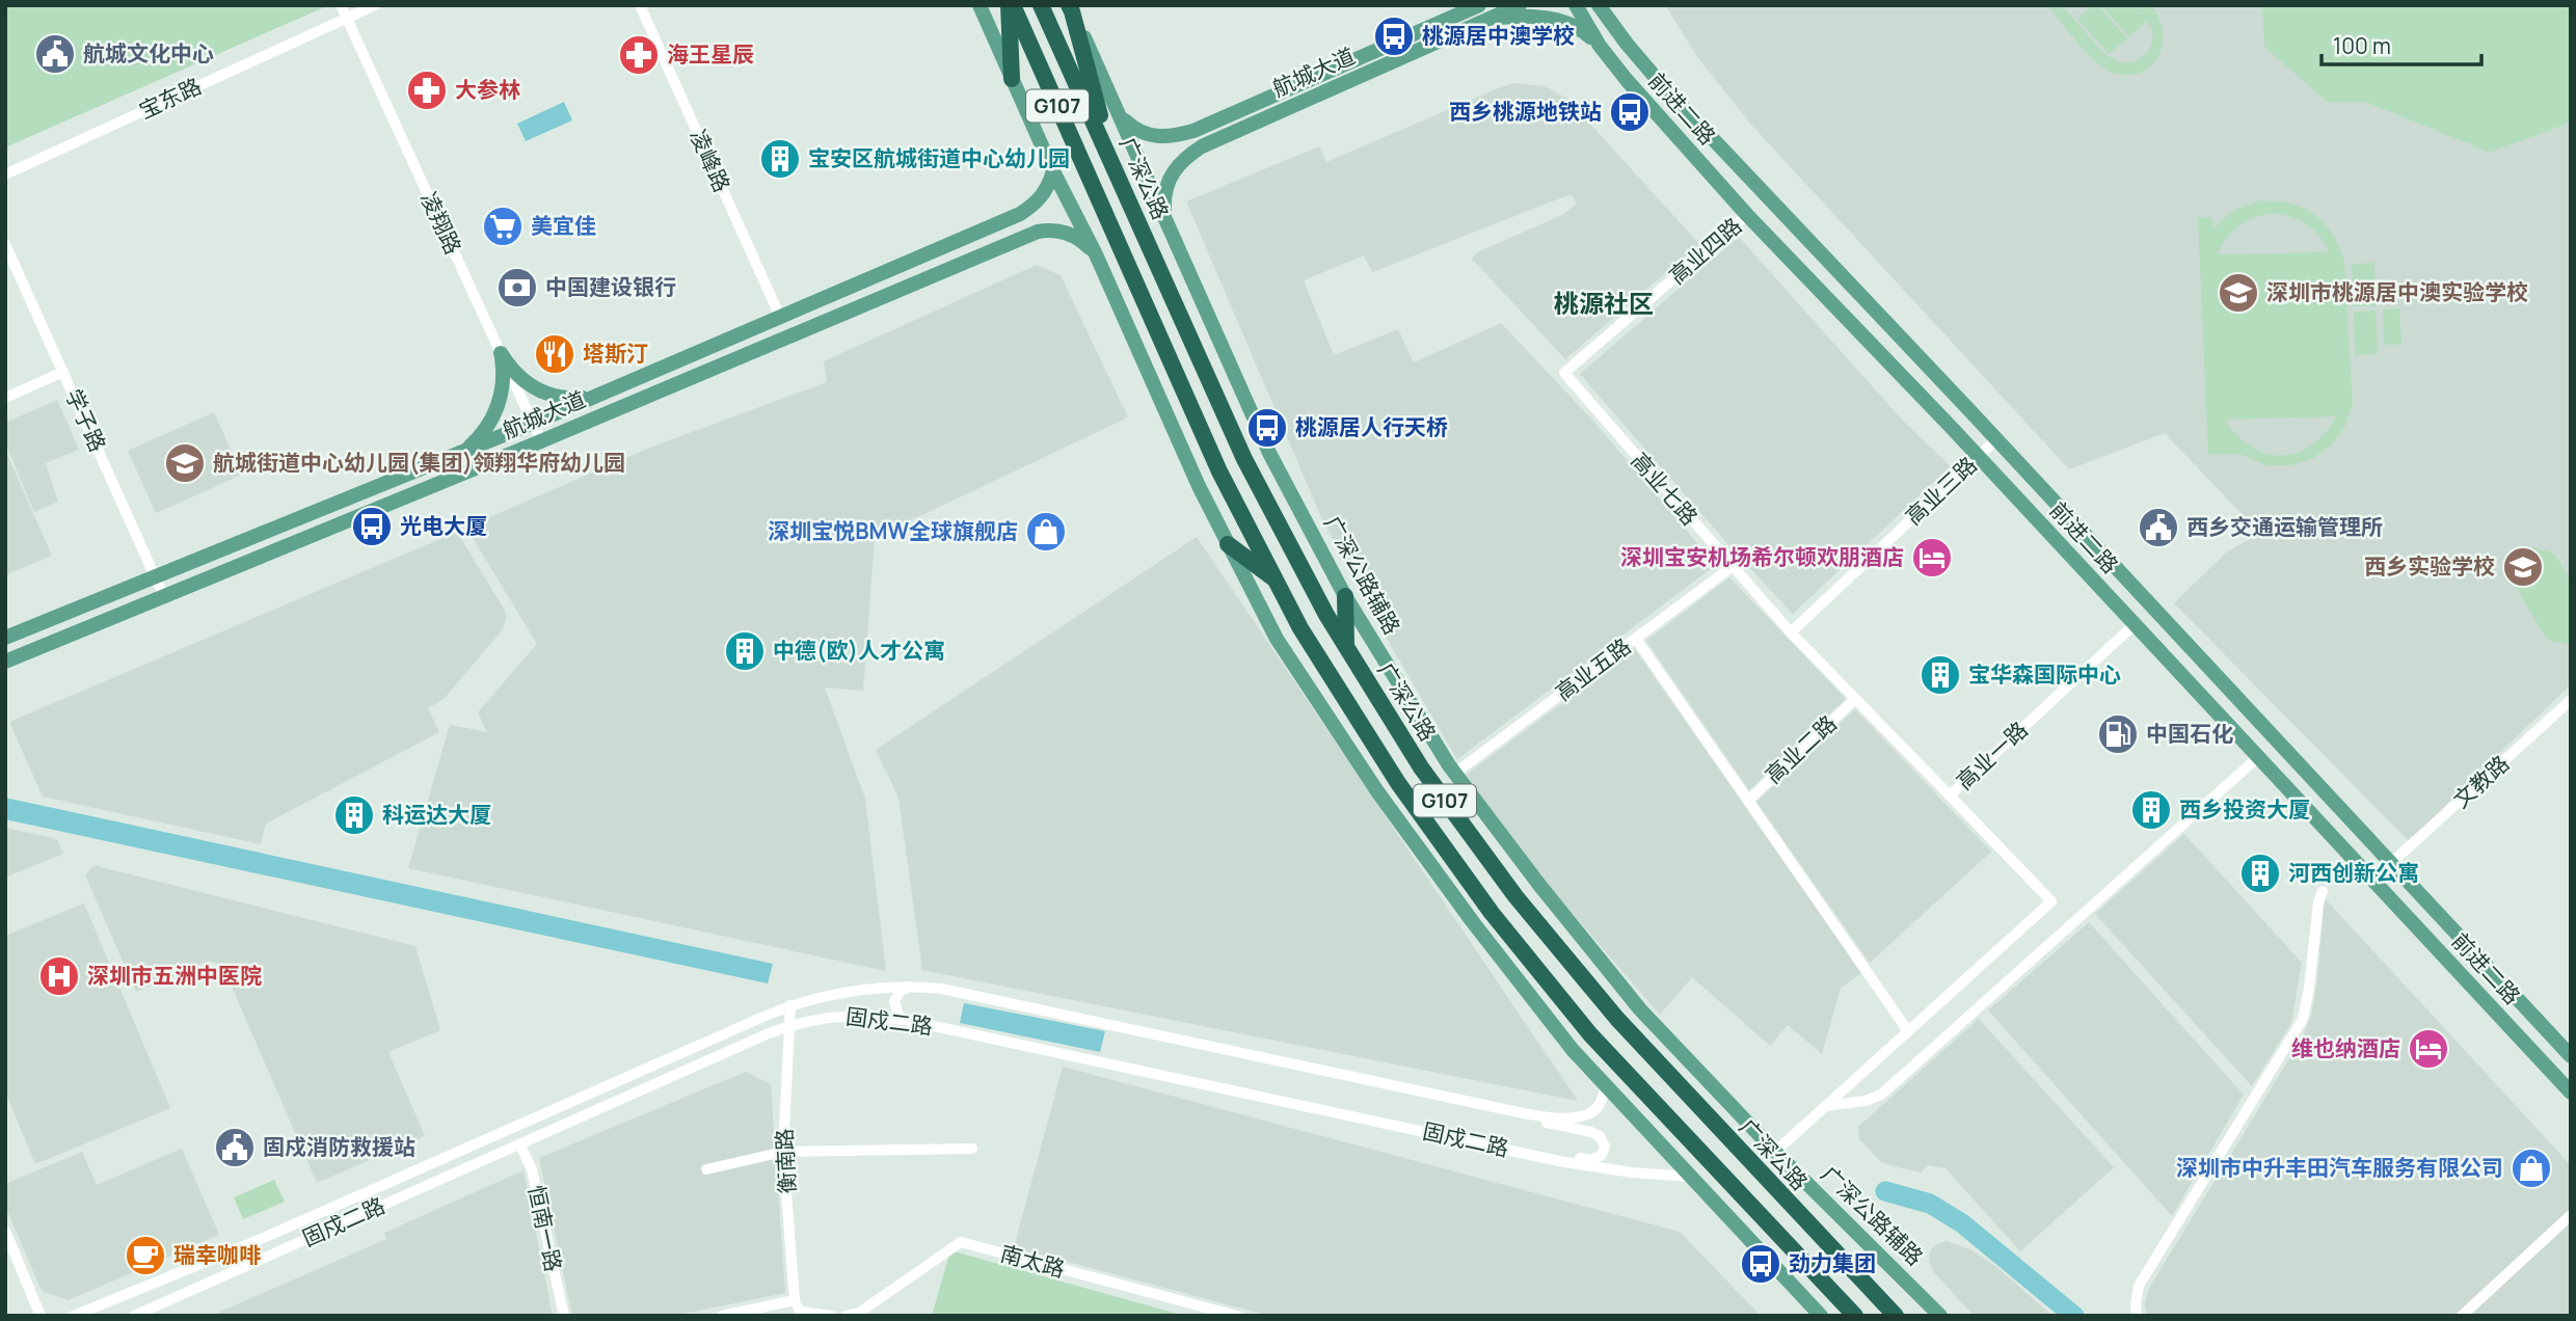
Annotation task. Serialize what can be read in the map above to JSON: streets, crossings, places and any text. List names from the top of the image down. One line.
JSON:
{"streets":{"highway":["G107","广深公路"],"main road":["航城大道","前进二路","广深公路辅路"],"street":["宝东路","凌峰路","凌翔路","高业四路","学子路","高业七路","高业三路","高业五路","高业二路","高业一路","文教路","固戍二路","衡南路","恒南一路","南太路"]},"crossings":[["航城大道","凌峰路"],["航城大道","凌翔路"],["航城大道","学子路"],["航城大道","广深公路辅路"],["宝东路","凌翔路"],["前进二路","高业四路"],["前进二路","高业三路"],["前进二路","高业一路"],["前进二路","文教路"],["高业四路","高业七路"],["高业七路","高业三路"],["高业七路","高业五路"],["高业七路","高业二路"],["高业七路","高业一路"],["广深公路辅路","高业五路"],["高业二路","高业一路"],["固戍二路","衡南路"],["固戍二路","恒南一路"]],"districts":["桃源社区"],"places":{"bus stop":["桃源居中澳学校","西乡桃源地铁站","桃源居人行天桥","光电大厦","劲力集团"],"public building":["航城文化中心","西乡交通运输管理所","固戍消防救援站"],"pharmacy":["海王星辰","大参林"],"building":["宝安区航城街道中心幼儿园","中德(欧)人才公寓","宝华森国际中心","西乡投资大厦","科运达大厦","河西创新公寓"],"supermarket":["美宜佳"],"bank":["中国建设银行"],"school or university":["深圳市桃源居中澳实验学校","航城街道中心幼儿园(集团)领翔华府幼儿园","西乡实验学校"],"restaurant":["塔斯汀"],"shop":["深圳宝悦BMW全球旗舰店","深圳市中升丰田汽车服务有限公司"],"hotel":["深圳宝安机场希尔顿欢朋酒店","维也纳酒店"],"fuel station":["中国石化"],"hospital":["深圳市五洲中医院"],"cafe":["瑞幸咖啡"]},"scale_bar":"100 m"}
